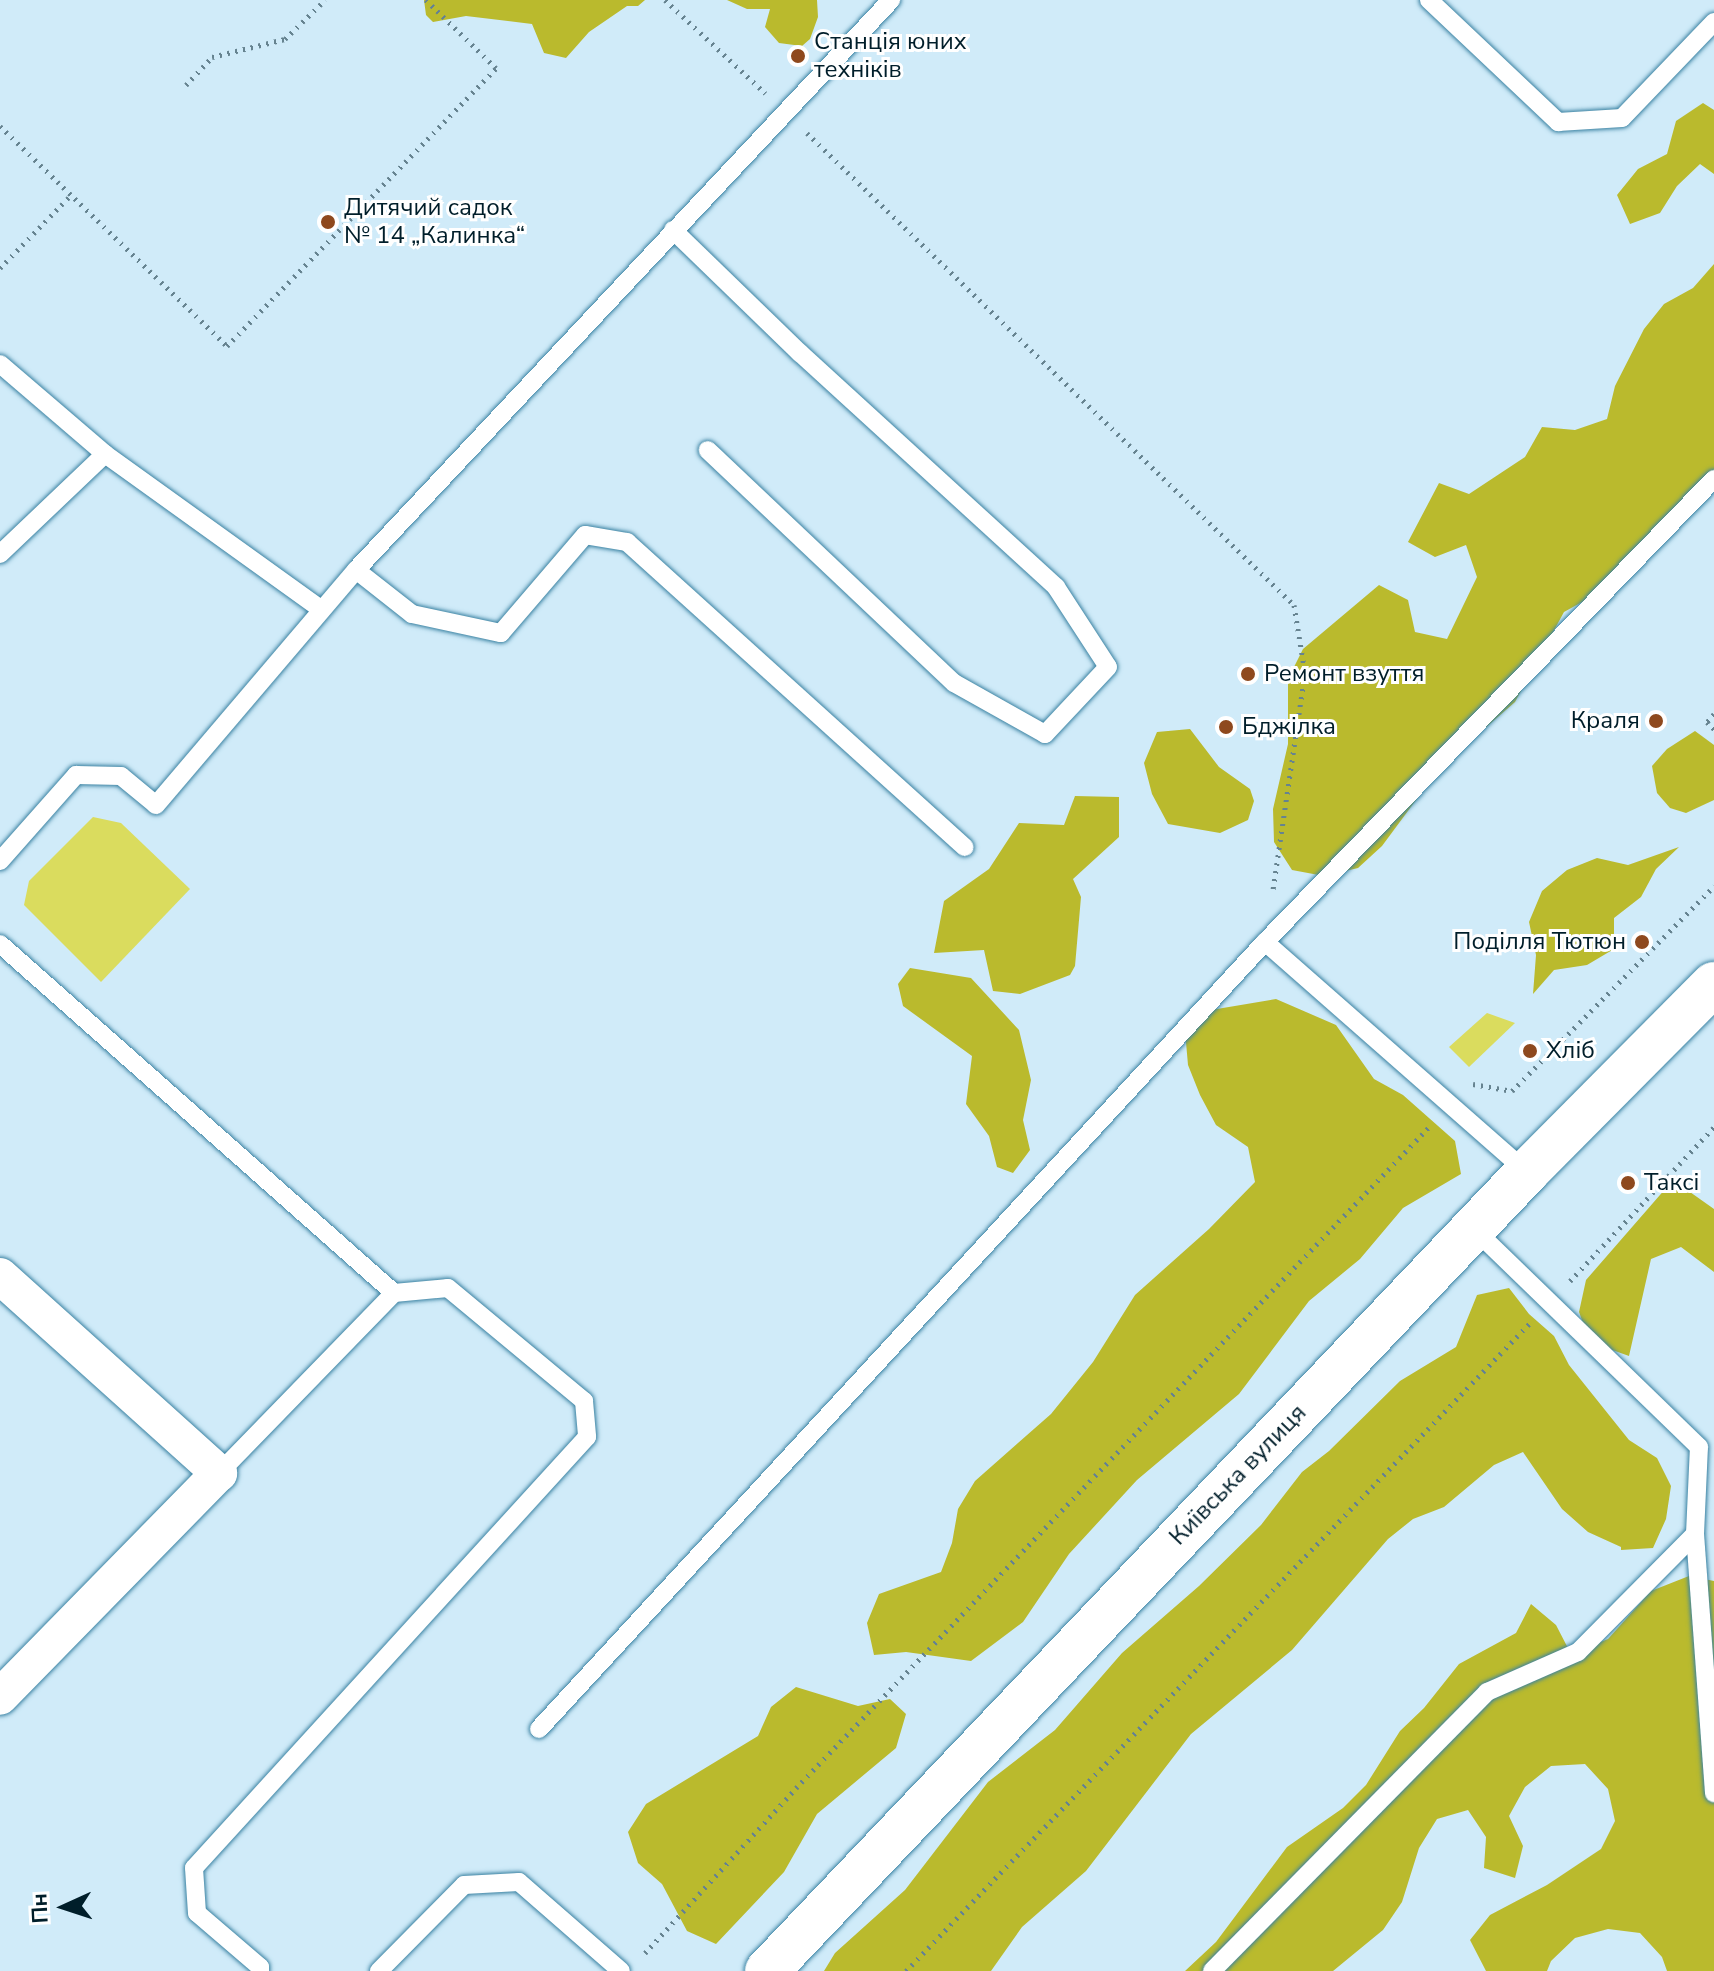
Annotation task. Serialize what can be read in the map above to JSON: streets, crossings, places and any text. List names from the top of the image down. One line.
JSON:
{"streets":{"main road":["Київська вулиця"]},"places":["Станція юних техніків","Дитячий садок № 14 „Калинка“","Ремонт взуття","Краля","Бджілка","Поділля Тютюн","Хліб","Таксі"],"north":"left"}
